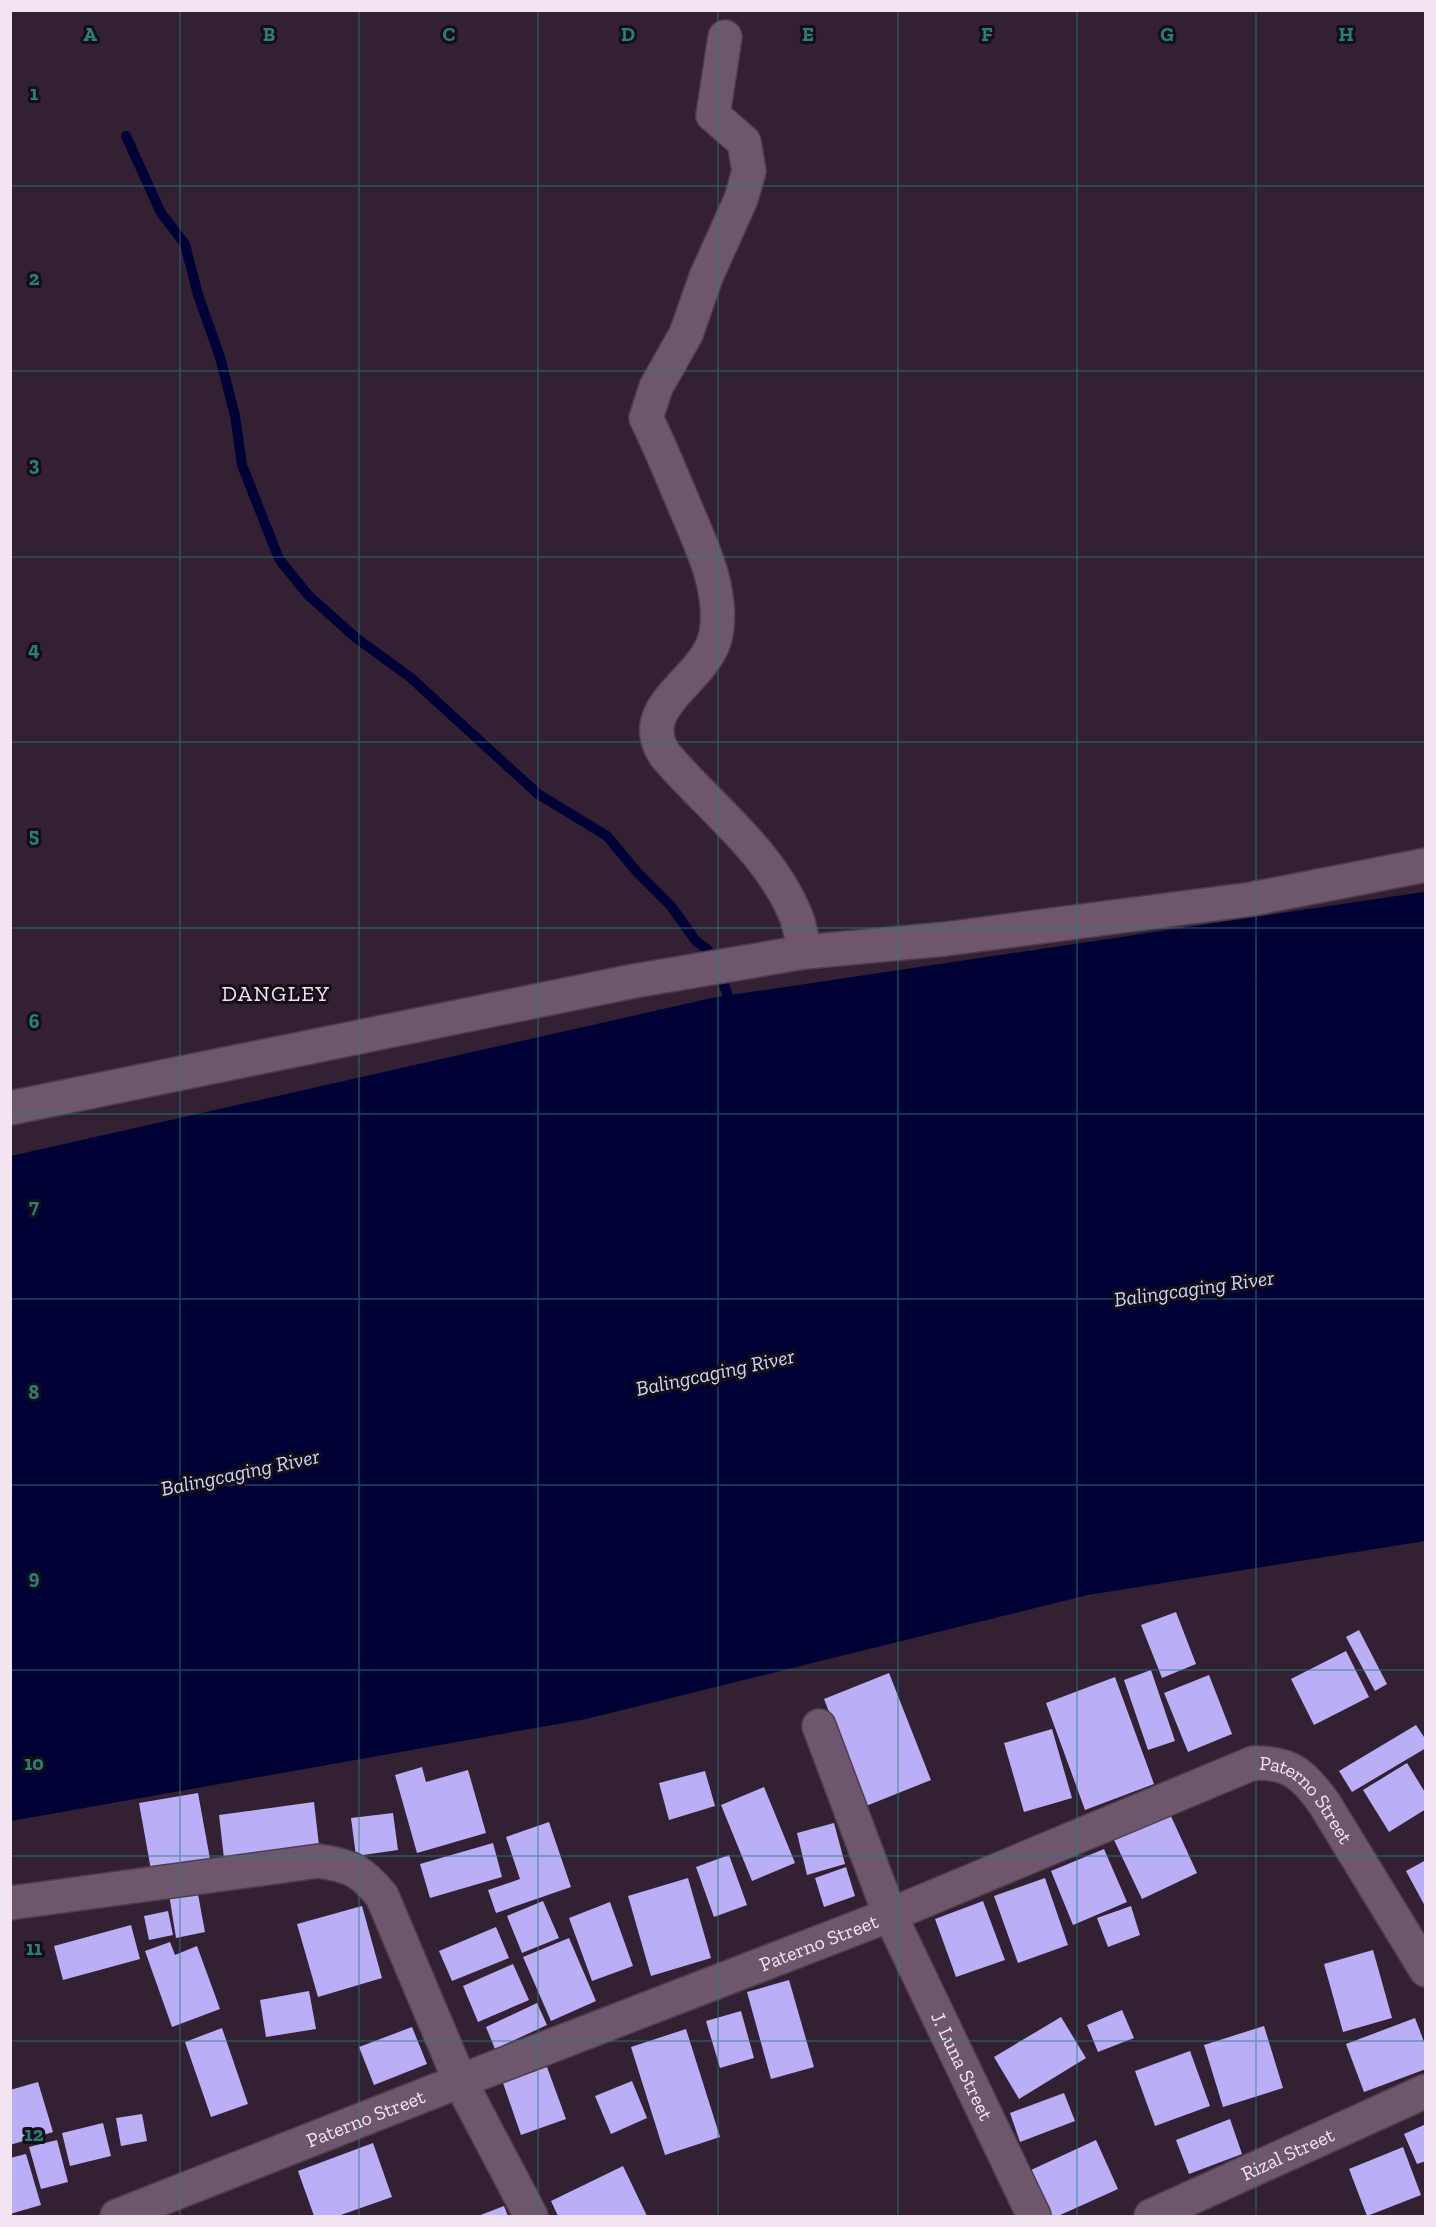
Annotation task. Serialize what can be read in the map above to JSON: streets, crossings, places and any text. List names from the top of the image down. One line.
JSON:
{"streets":{"street":["Paterno Street","J. Luna Street","Rizal Street"]},"crossings":[["Paterno Street","J. Luna Street"]],"districts":["DANGLEY"],"water":["Balingcaging River"],"grid":{"columns":["A","B","C","D","E","F","G","H"],"rows":["1","2","3","4","5","6","7","8","9","10","11","12"]}}
